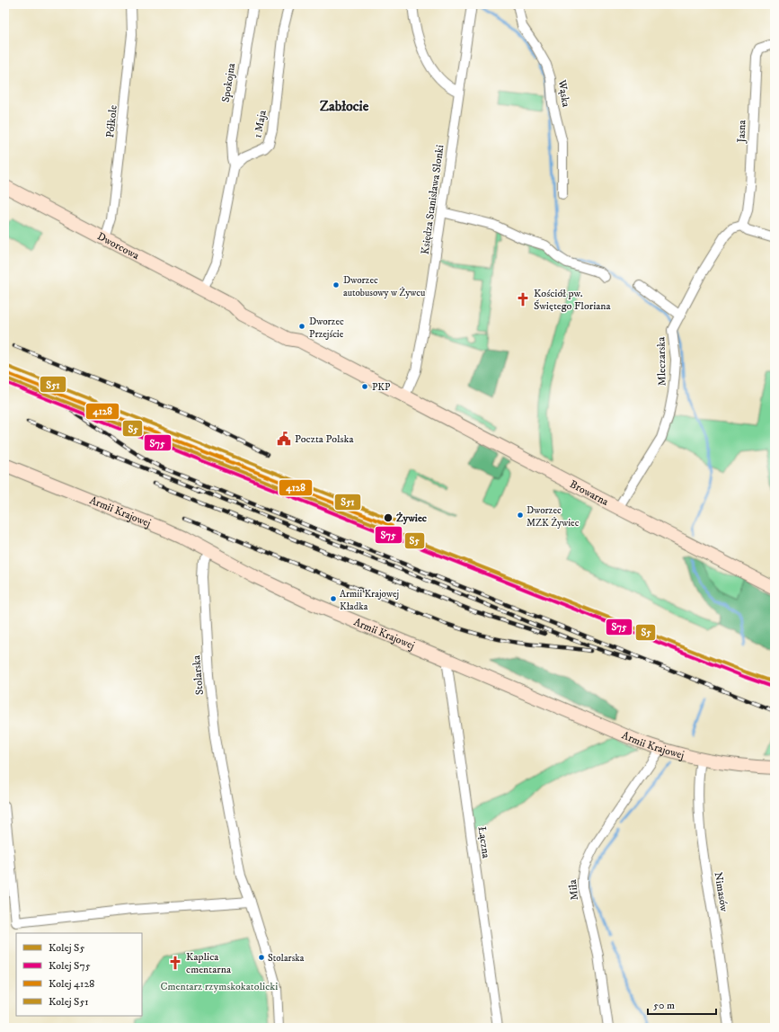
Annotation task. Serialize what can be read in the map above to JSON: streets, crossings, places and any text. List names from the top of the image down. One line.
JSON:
{"streets":{"street":["Spokojna","Wąska","Półkole","1 Maja","Jasna","Księdza Stanisława Słonki","Dworcowa","Mleczarska","Browarna","Armii Krajowej","Stolarska","Łączna","Miła","Nimasów"]},"crossings":[["Spokojna","1 Maja"],["Półkole","Dworcowa"],["Księdza Stanisława Słonki","Dworcowa"],["Księdza Stanisława Słonki","Browarna"],["Dworcowa","Browarna"],["Mleczarska","Browarna"],["Armii Krajowej","Stolarska"],["Armii Krajowej","Łączna"],["Armii Krajowej","Miła"],["Armii Krajowej","Nimasów"]],"districts":["Zabłocie"],"parks":["Cmentarz rzymskokatolicki"],"places":{"other":["Dworzec autobusowy w Żywcu","Dworzec Przejście","PKP","Dworzec MZK Żywiec","Żywiec","Armii Krajowej Kładka","Stolarska"],"church":["Kościół pw. Świętego Floriana","Kaplica cmentarna"],"public building":["Poczta Polska"]},"lines":["rail line S51","rail line 4128","rail line S5","rail line S75"],"legend":["Kolej S5","Kolej S75","Kolej 4128","Kolej S51"],"scale_bar":"50 m"}
